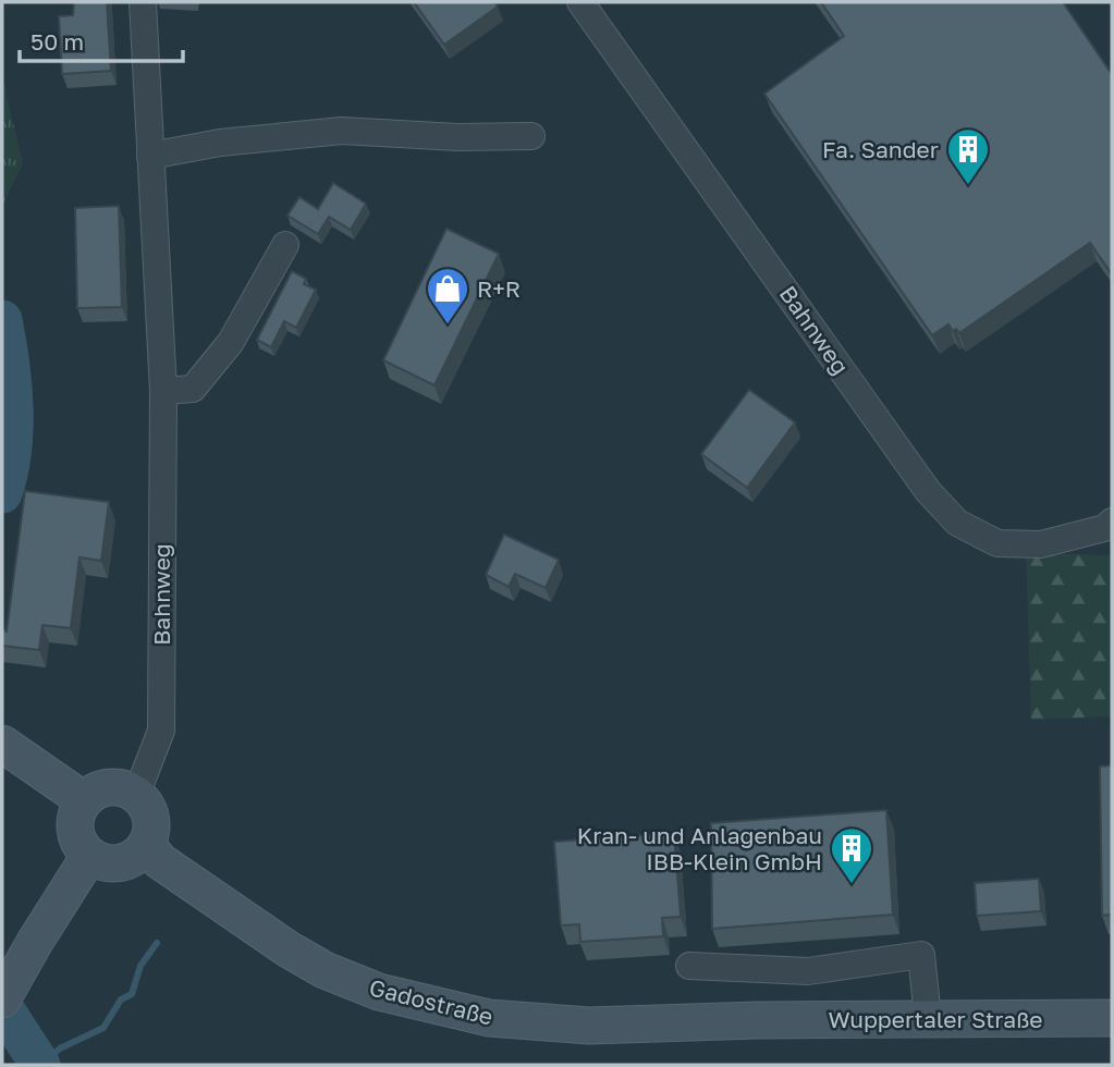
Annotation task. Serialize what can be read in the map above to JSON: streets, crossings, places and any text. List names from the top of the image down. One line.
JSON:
{"streets":{"main road":["Gadostraße","Wuppertaler Straße"],"street":["Bahnweg"]},"crossings":[["Bahnweg","Gadostraße"],["Gadostraße","Wuppertaler Straße"]],"places":{"building":["Fa. Sander","Kran- und Anlagenbau IBB-Klein GmbH"],"shop":["R+R"]},"scale_bar":"50 m"}
